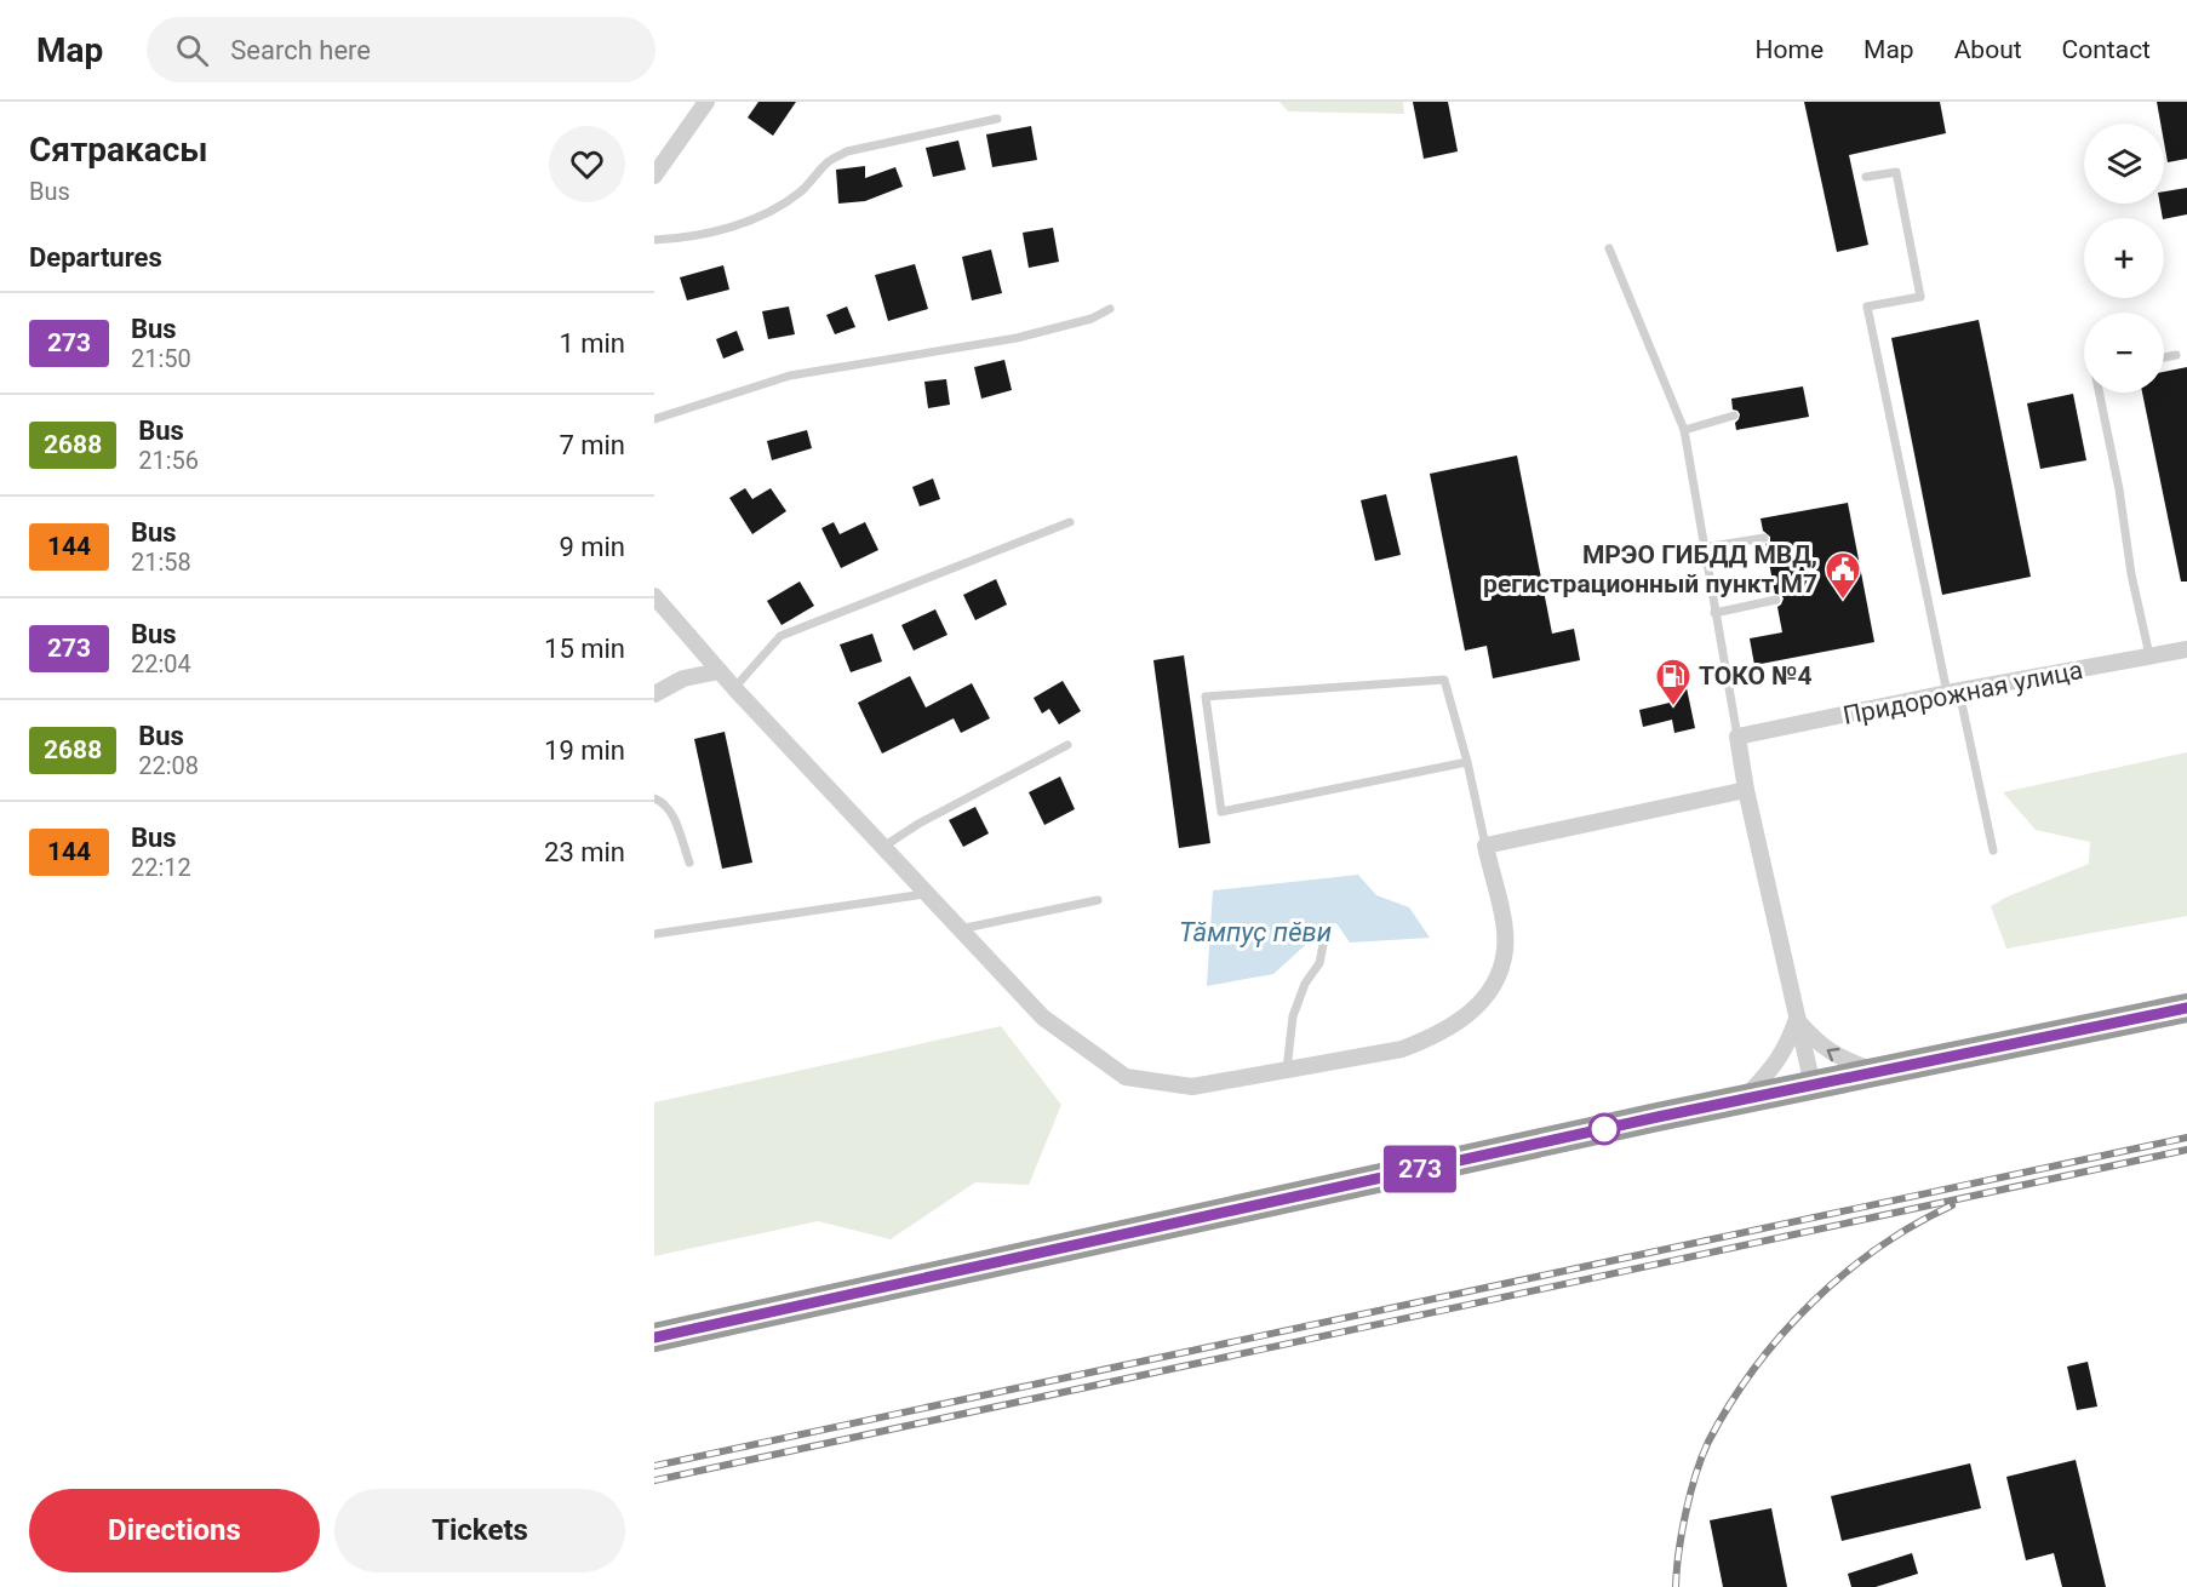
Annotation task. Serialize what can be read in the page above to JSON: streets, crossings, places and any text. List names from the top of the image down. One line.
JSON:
{"streets":{"street":["Придорожная улица"]},"water":["Тӑмпуҫ пӗви"],"places":{"public building":["МРЭО ГИБДД МВД, регистрационный пункт М7"],"fuel station":["ТОКО №4"]},"lines":["bus line 273"],"page":{"header":"Map","search":"Search here","nav":["Home","Map","About","Contact"],"heading":[["Сятракасы","Bus"],"Departures"],"on_map":"273","map_buttons":["+","−"],"list":[{"mark":"273","name":"Bus","note":"21:50","value":"1 min"},{"mark":"2688","name":"Bus","note":"21:56","value":"7 min"},{"mark":"144","name":"Bus","note":"21:58","value":"9 min"},{"mark":"273","name":"Bus","note":"22:04","value":"15 min"},{"mark":"2688","name":"Bus","note":"22:08","value":"19 min"},{"mark":"144","name":"Bus","note":"22:12","value":"23 min"}],"buttons":["Directions","Tickets"]}}
